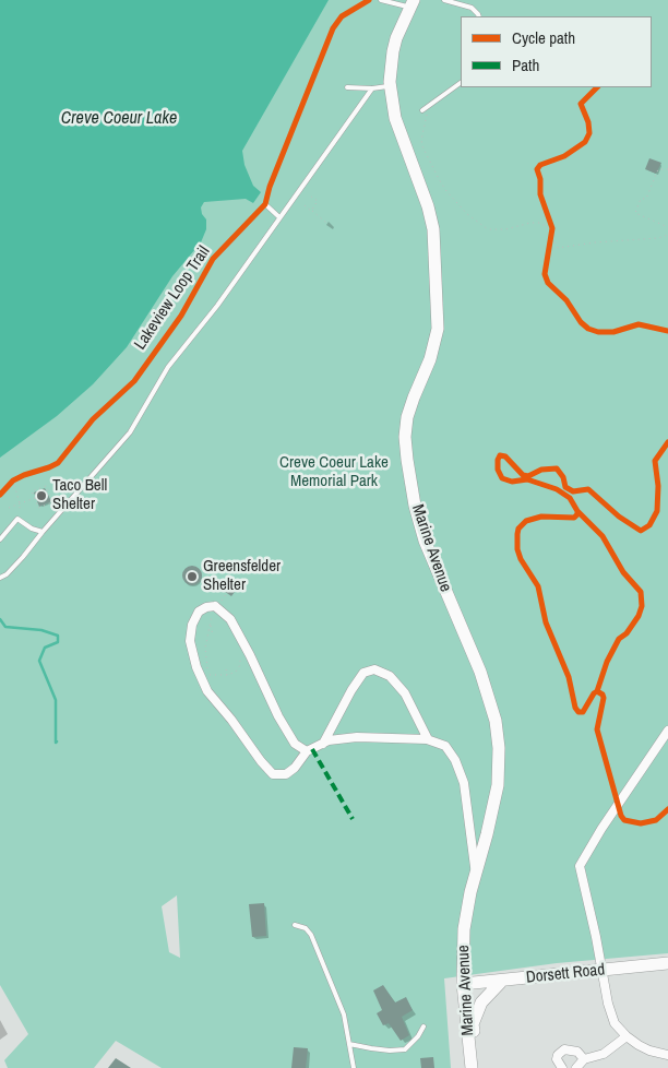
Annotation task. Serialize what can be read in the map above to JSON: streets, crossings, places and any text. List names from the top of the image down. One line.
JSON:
{"streets":{"main road":["Marine Avenue","Dorsett Road"],"cycle path":["Lakeview Loop Trail"]},"crossings":[["Marine Avenue","Dorsett Road"]],"water":["Creve Coeur Lake"],"parks":["Creve Coeur Lake Memorial Park"],"places":["Taco Bell Shelter","Greensfelder Shelter"],"legend":["Cycle path","Path"]}
